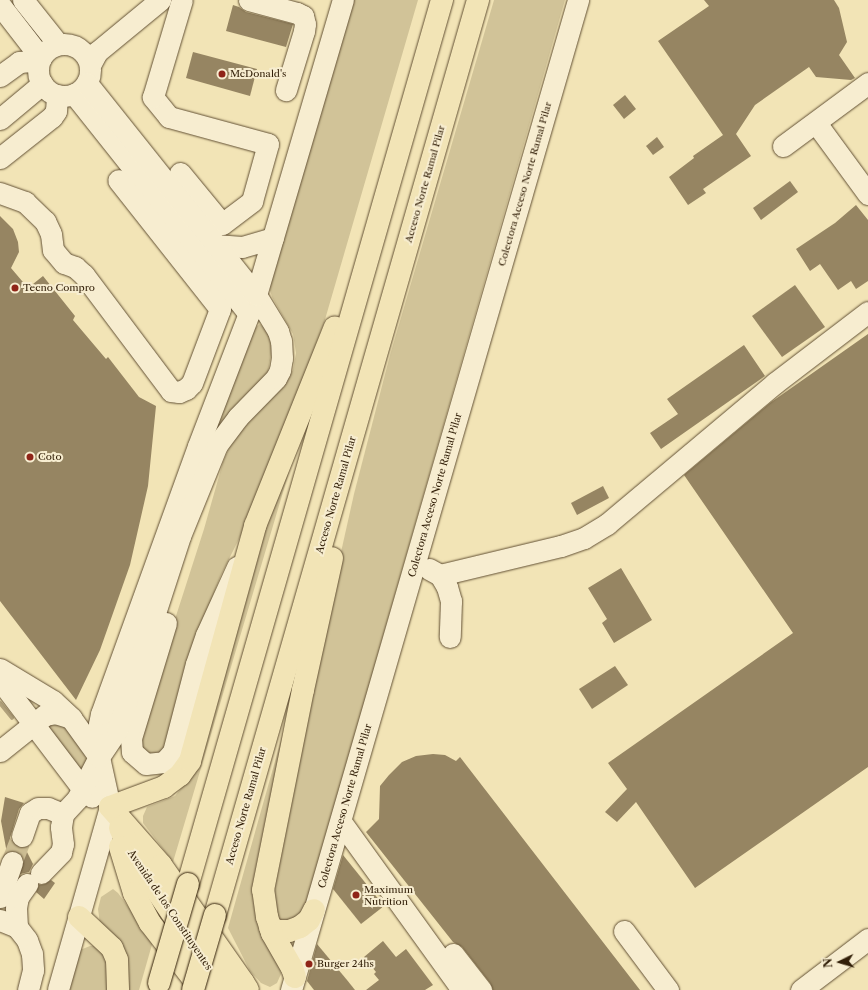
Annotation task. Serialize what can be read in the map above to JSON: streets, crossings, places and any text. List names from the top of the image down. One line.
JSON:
{"streets":{"main road":["Acceso Norte Ramal Pilar","Avenida de los Constituyentes"],"street":["Colectora Acceso Norte Ramal Pilar"]},"places":["McDonald's","Tecno Compro","Coto","Maximum Nutrition","Burger 24hs"],"north":"left"}
